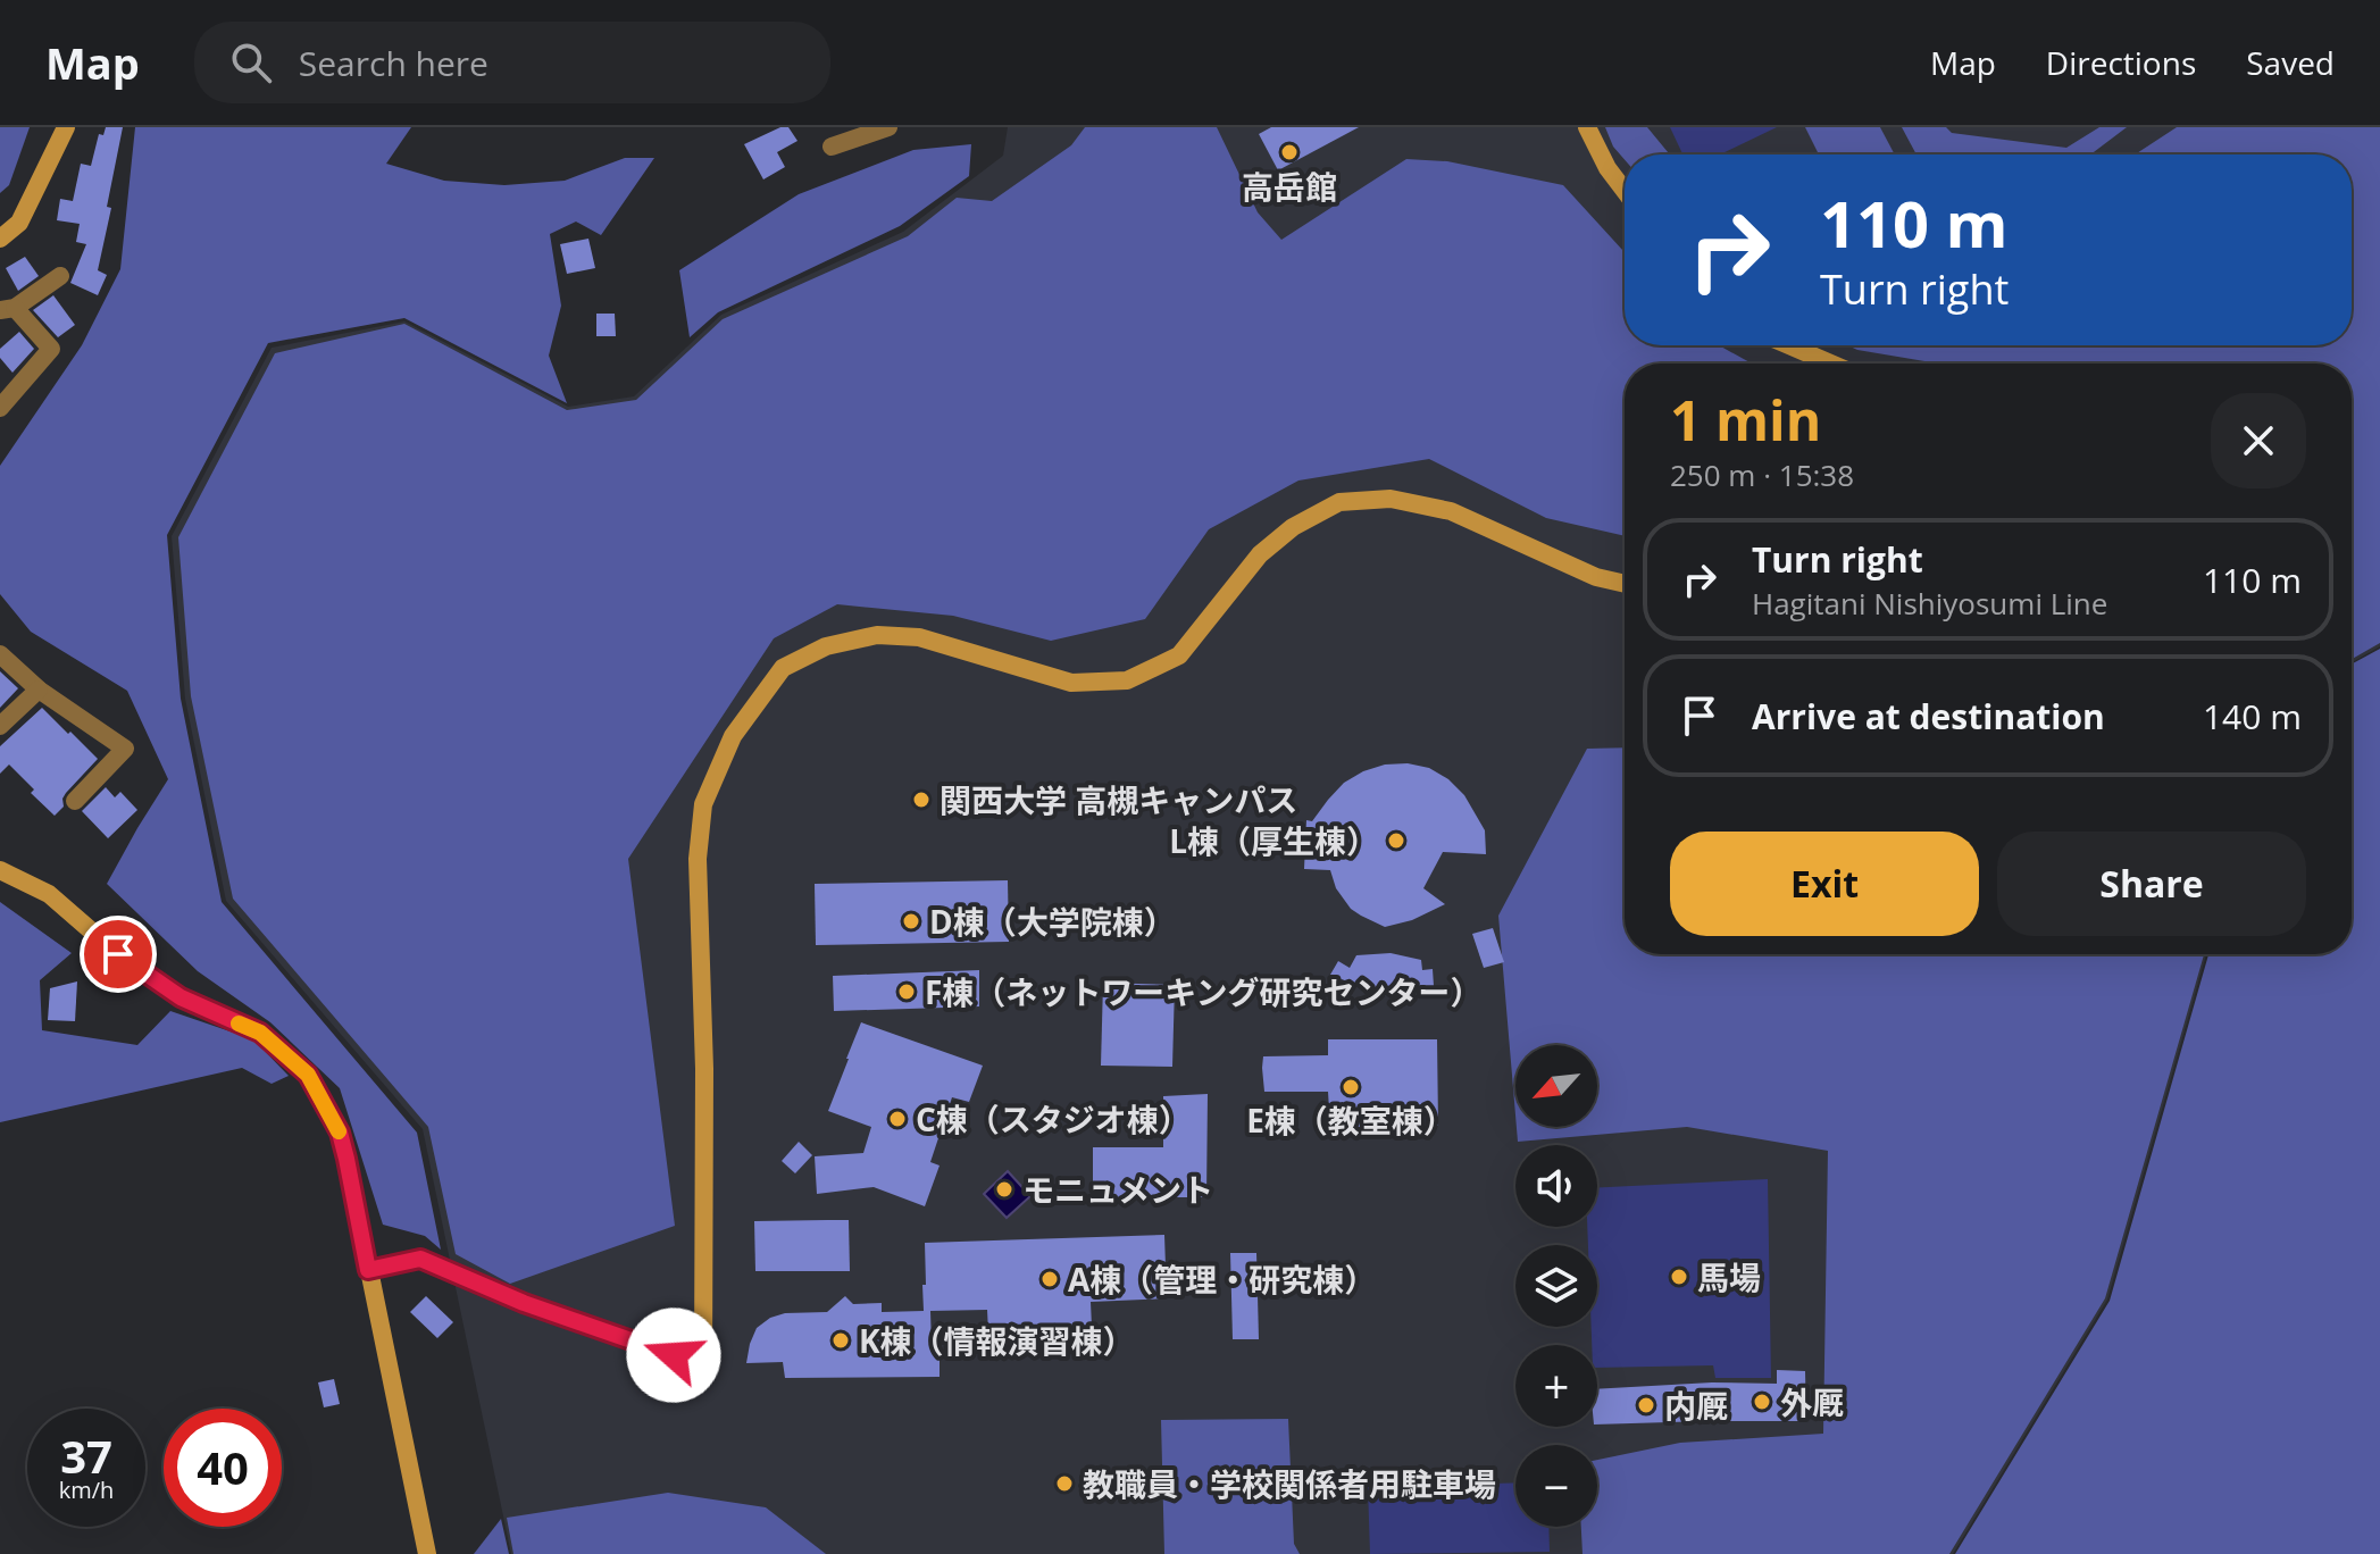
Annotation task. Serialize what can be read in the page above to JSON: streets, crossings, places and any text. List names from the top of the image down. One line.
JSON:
{"places":["高岳館","関西大学 高槻キャンパス","L棟（厚生棟）","D棟（大学院棟）","F棟（ネットワーキング研究センター）","E棟（教室棟）","C棟（スタジオ棟）","モニュメント","馬場","A棟（管理・研究棟）","K棟（情報演習棟）","外厩","内厩","教職員・学校関係者用駐車場"],"north":"bottom left","page":{"header":"Map","search":"Search here","nav":["Map","Directions","Saved"],"turn":["110 m","Turn right"],"heading":["1 min","250 m · 15:38"],"list":[{"name":"Turn right","note":"Hagitani Nishiyosumi Line","value":"110 m"},{"name":"Arrive at destination","value":"140 m"}],"buttons":["Exit","Share"],"map_buttons":["+","−"],"speed":"37 km/h","limit":"40"}}
